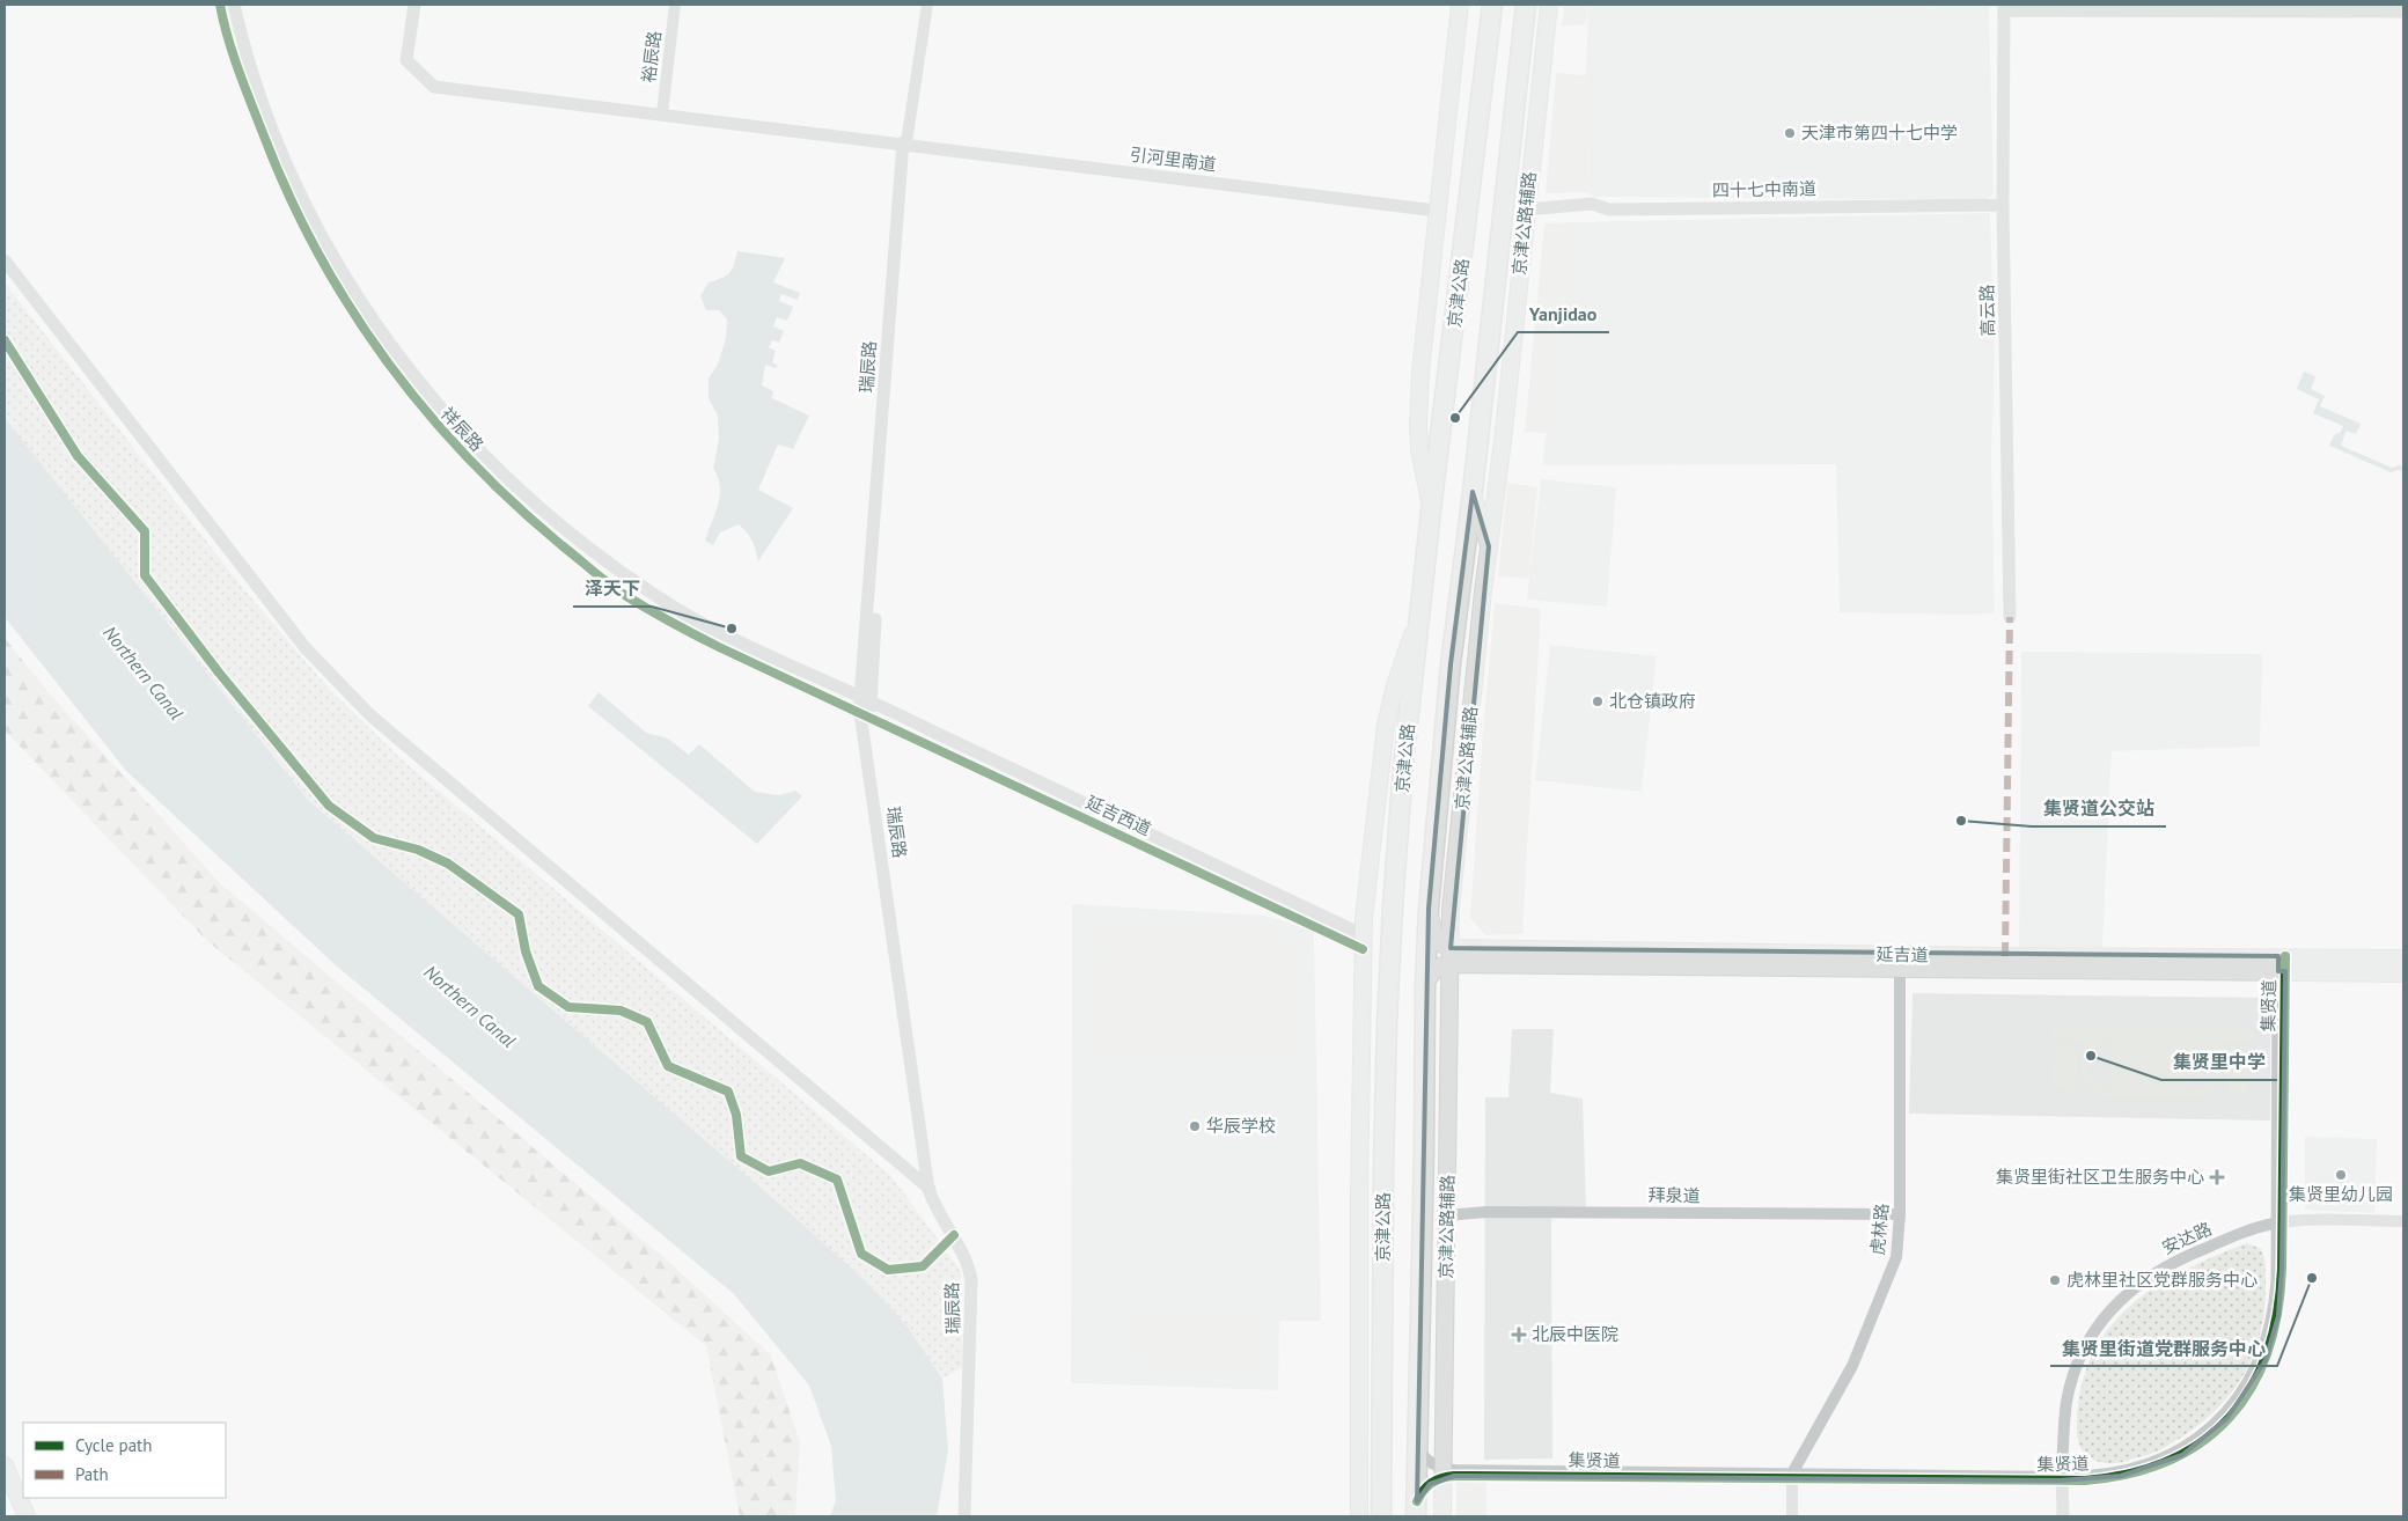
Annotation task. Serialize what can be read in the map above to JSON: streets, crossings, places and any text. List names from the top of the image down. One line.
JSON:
{"streets":{"highway":["京津公路"],"main road":["京津公路辅路","延吉道"],"street":["裕辰路","引河里南道","四十七中南道","高云路","瑞辰路","祥辰路","延吉西道","集贤道","拜泉道","虎林路","安达路"]},"crossings":[["裕辰路","引河里南道"],["引河里南道","瑞辰路"],["四十七中南道","京津公路辅路"],["四十七中南道","高云路"],["京津公路辅路","延吉道"],["京津公路辅路","集贤道"],["京津公路辅路","拜泉道"],["瑞辰路","祥辰路"],["瑞辰路","延吉西道"],["祥辰路","延吉西道"],["延吉道","集贤道"],["延吉道","虎林路"],["集贤道","虎林路"],["集贤道","安达路"],["拜泉道","虎林路"]],"water":["Northern Canal"],"places":{"other":["天津市第四十七中学","Yanjidao","泽天下","北仓镇政府","集贤道公交站","集贤里中学","华辰学校","集贤里幼儿园","集贤里街道党群服务中心","虎林里社区党群服务中心"],"health":["集贤里街社区卫生服务中心","北辰中医院"]},"legend":["Cycle path","Path"]}
